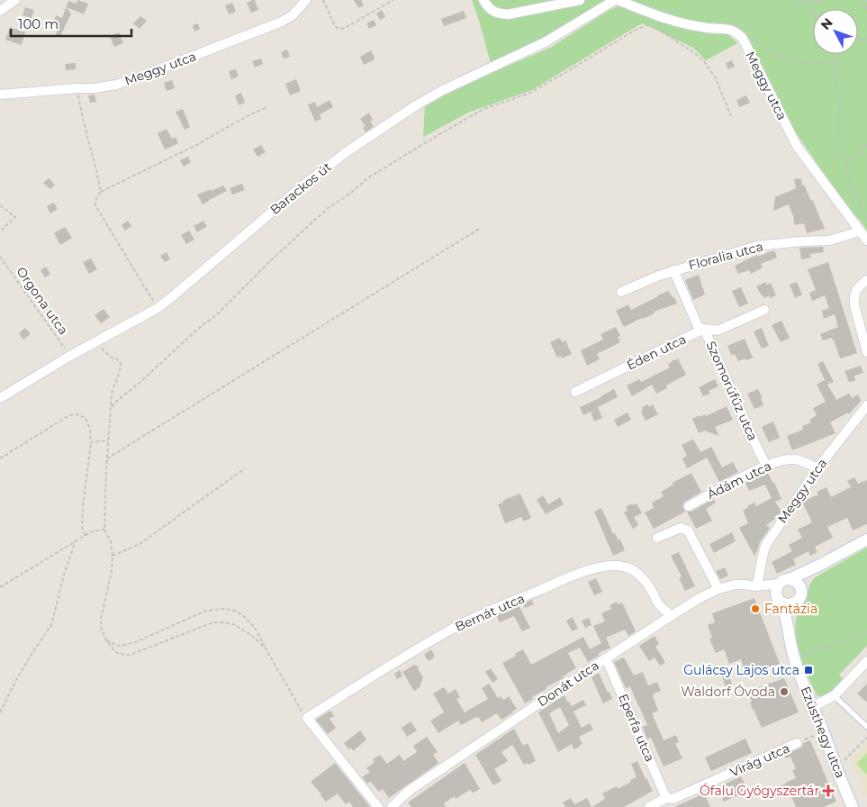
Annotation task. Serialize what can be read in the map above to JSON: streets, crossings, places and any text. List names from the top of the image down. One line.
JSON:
{"streets":{"street":["Meggy utca","Barackos út","Floralia utca","Éden utca","Szomorúfűz utca","Ádám utca","Bernát utca","Donát utca","Eperfa utca","Ezüsthegy utca","Virág utca"],"path":["Orgona utca"]},"crossings":[["Meggy utca","Barackos út"],["Meggy utca","Floralia utca"],["Meggy utca","Ádám utca"],["Meggy utca","Donát utca"],["Barackos út","Orgona utca"],["Floralia utca","Szomorúfűz utca"],["Éden utca","Szomorúfűz utca"],["Szomorúfűz utca","Ádám utca"],["Bernát utca","Donát utca"],["Donát utca","Eperfa utca"],["Donát utca","Ezüsthegy utca"],["Eperfa utca","Virág utca"]],"places":{"other":["Fantázia","Waldorf Óvoda"],"transit":["Gulácsy Lajos utca"],"health":["Ófalu Gyógyszertár"]},"scale_bar":"100 m","north":"top left"}
